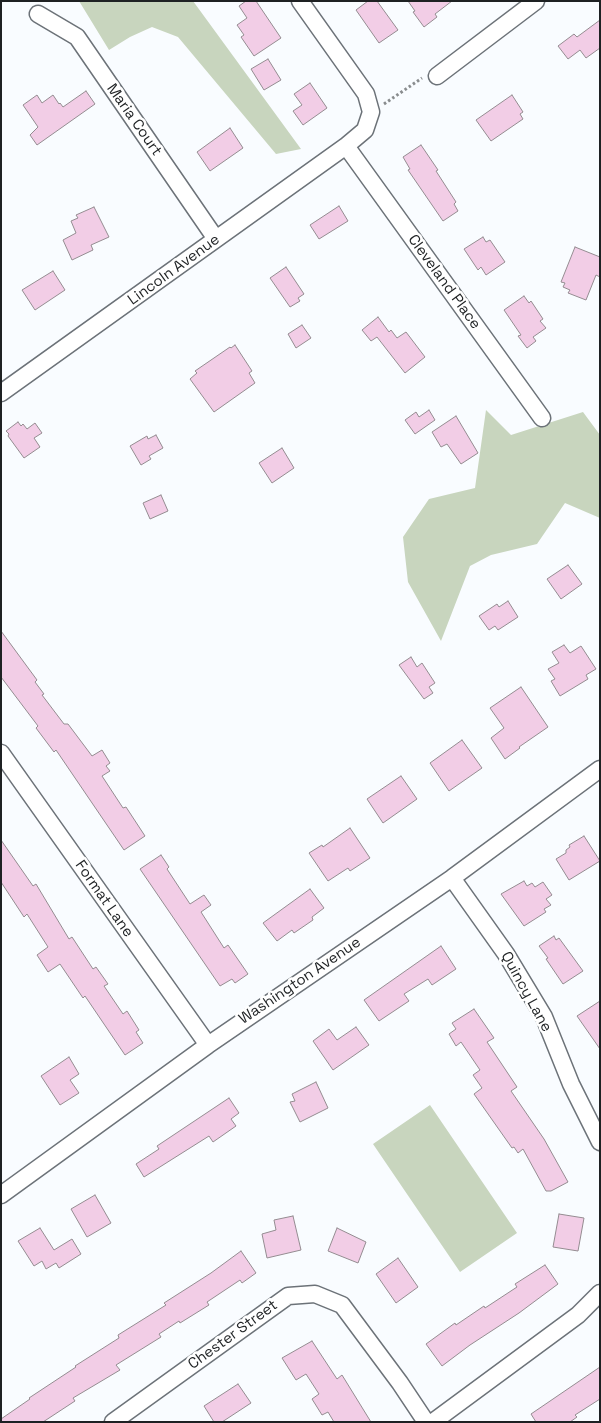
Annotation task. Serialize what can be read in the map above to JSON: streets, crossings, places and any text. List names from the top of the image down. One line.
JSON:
{"streets":{"street":["Maria Court","Lincoln Avenue","Cleveland Place","Format Lane","Washington Avenue","Quincy Lane","Chester Street"]},"crossings":[["Maria Court","Lincoln Avenue"],["Lincoln Avenue","Cleveland Place"],["Format Lane","Washington Avenue"],["Washington Avenue","Quincy Lane"]]}
